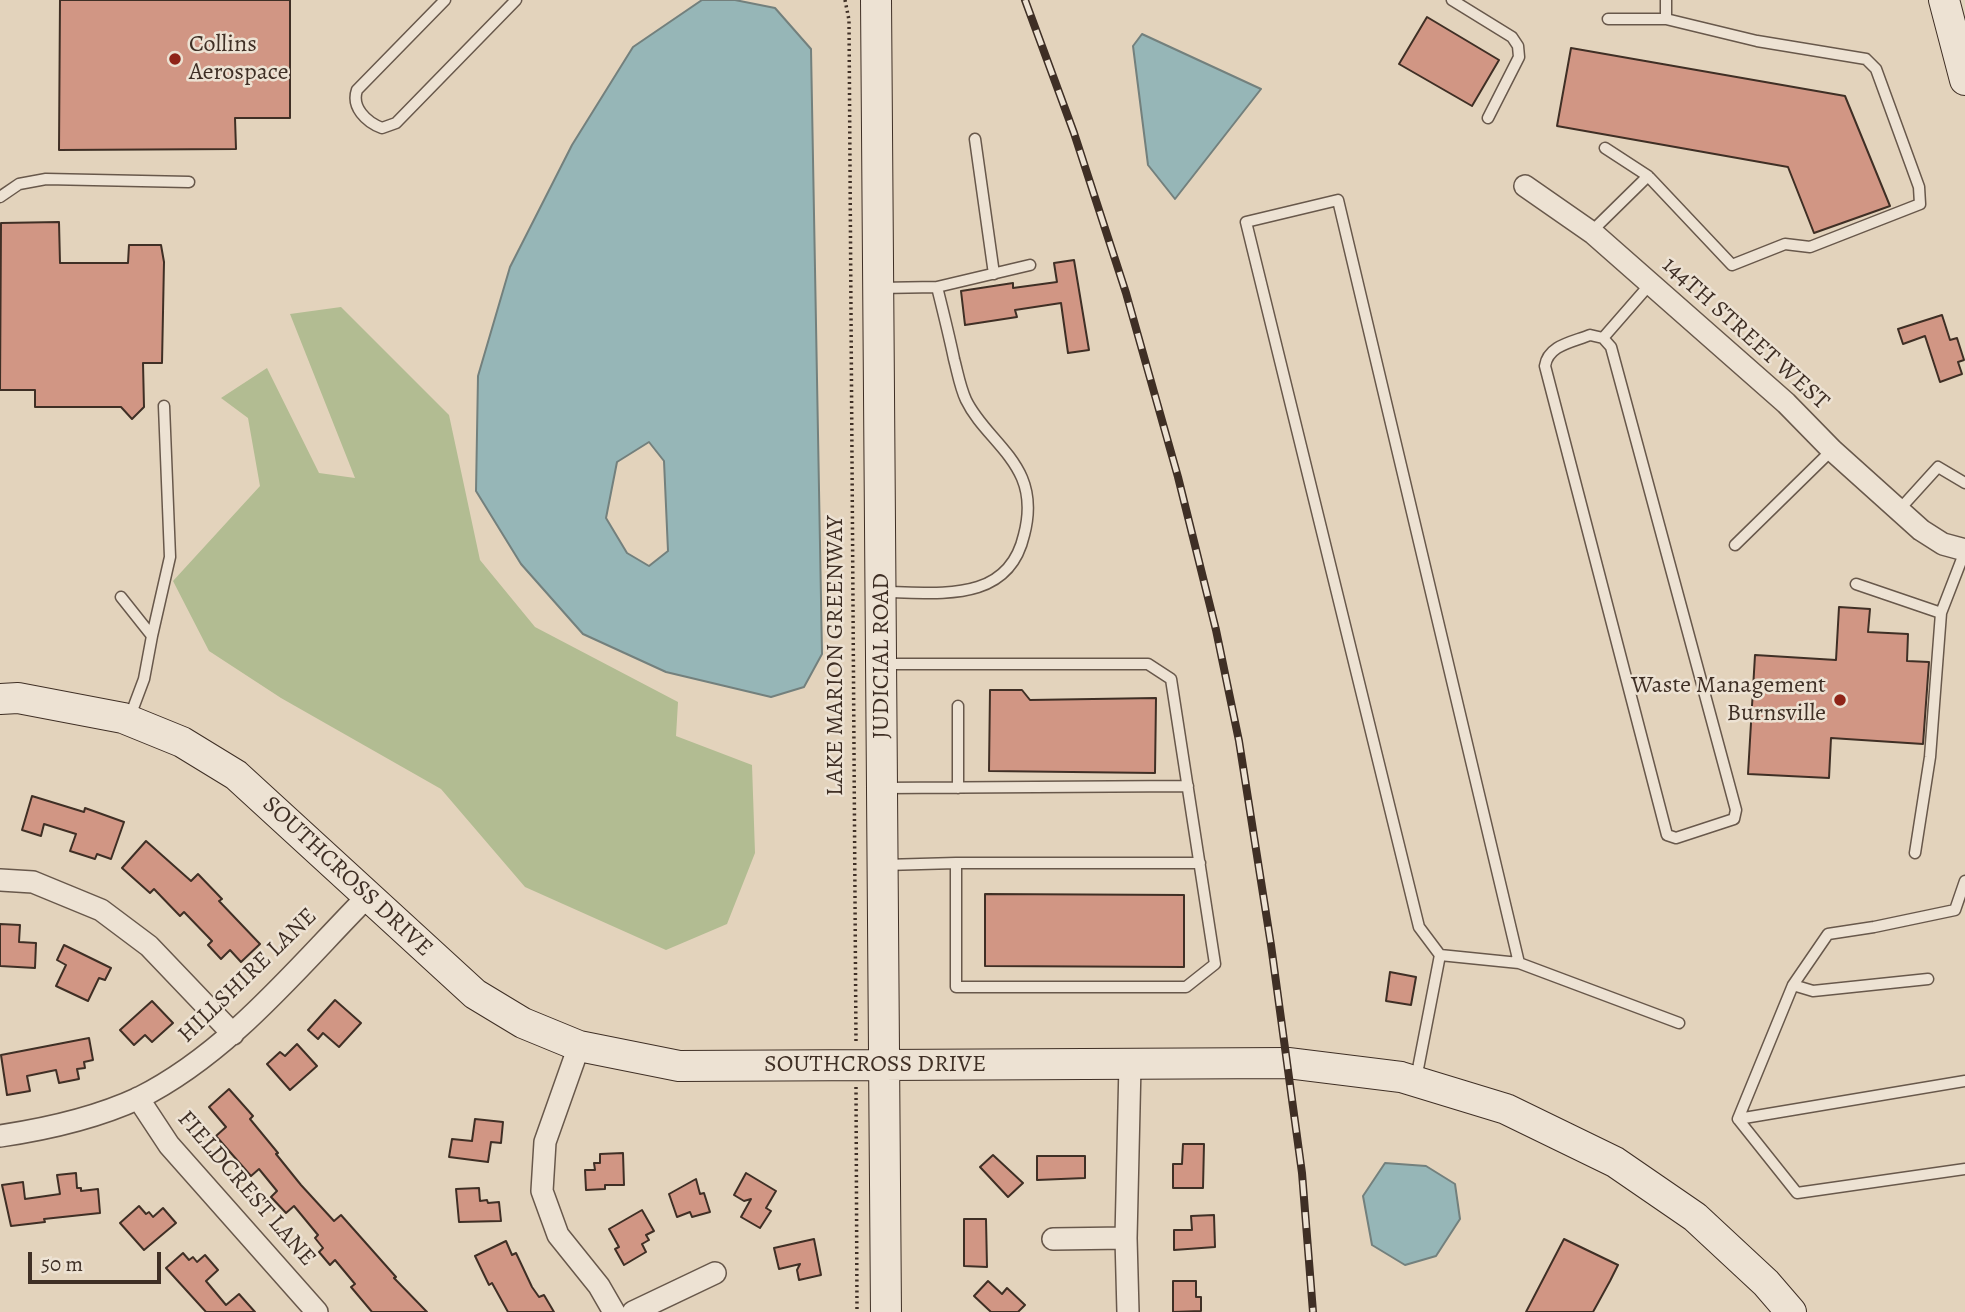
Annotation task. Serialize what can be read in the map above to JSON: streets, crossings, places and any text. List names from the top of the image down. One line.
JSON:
{"streets":{"street":["144TH STREET WEST","JUDICIAL ROAD","SOUTHCROSS DRIVE","HILLSHIRE LANE","FIELDCREST LANE"],"path":["LAKE MARION GREENWAY"]},"crossings":[["LAKE MARION GREENWAY","SOUTHCROSS DRIVE"],["JUDICIAL ROAD","SOUTHCROSS DRIVE"],["SOUTHCROSS DRIVE","HILLSHIRE LANE"],["HILLSHIRE LANE","FIELDCREST LANE"]],"places":["Collins Aerospace","Waste Management Burnsville"],"scale_bar":"50 m"}
